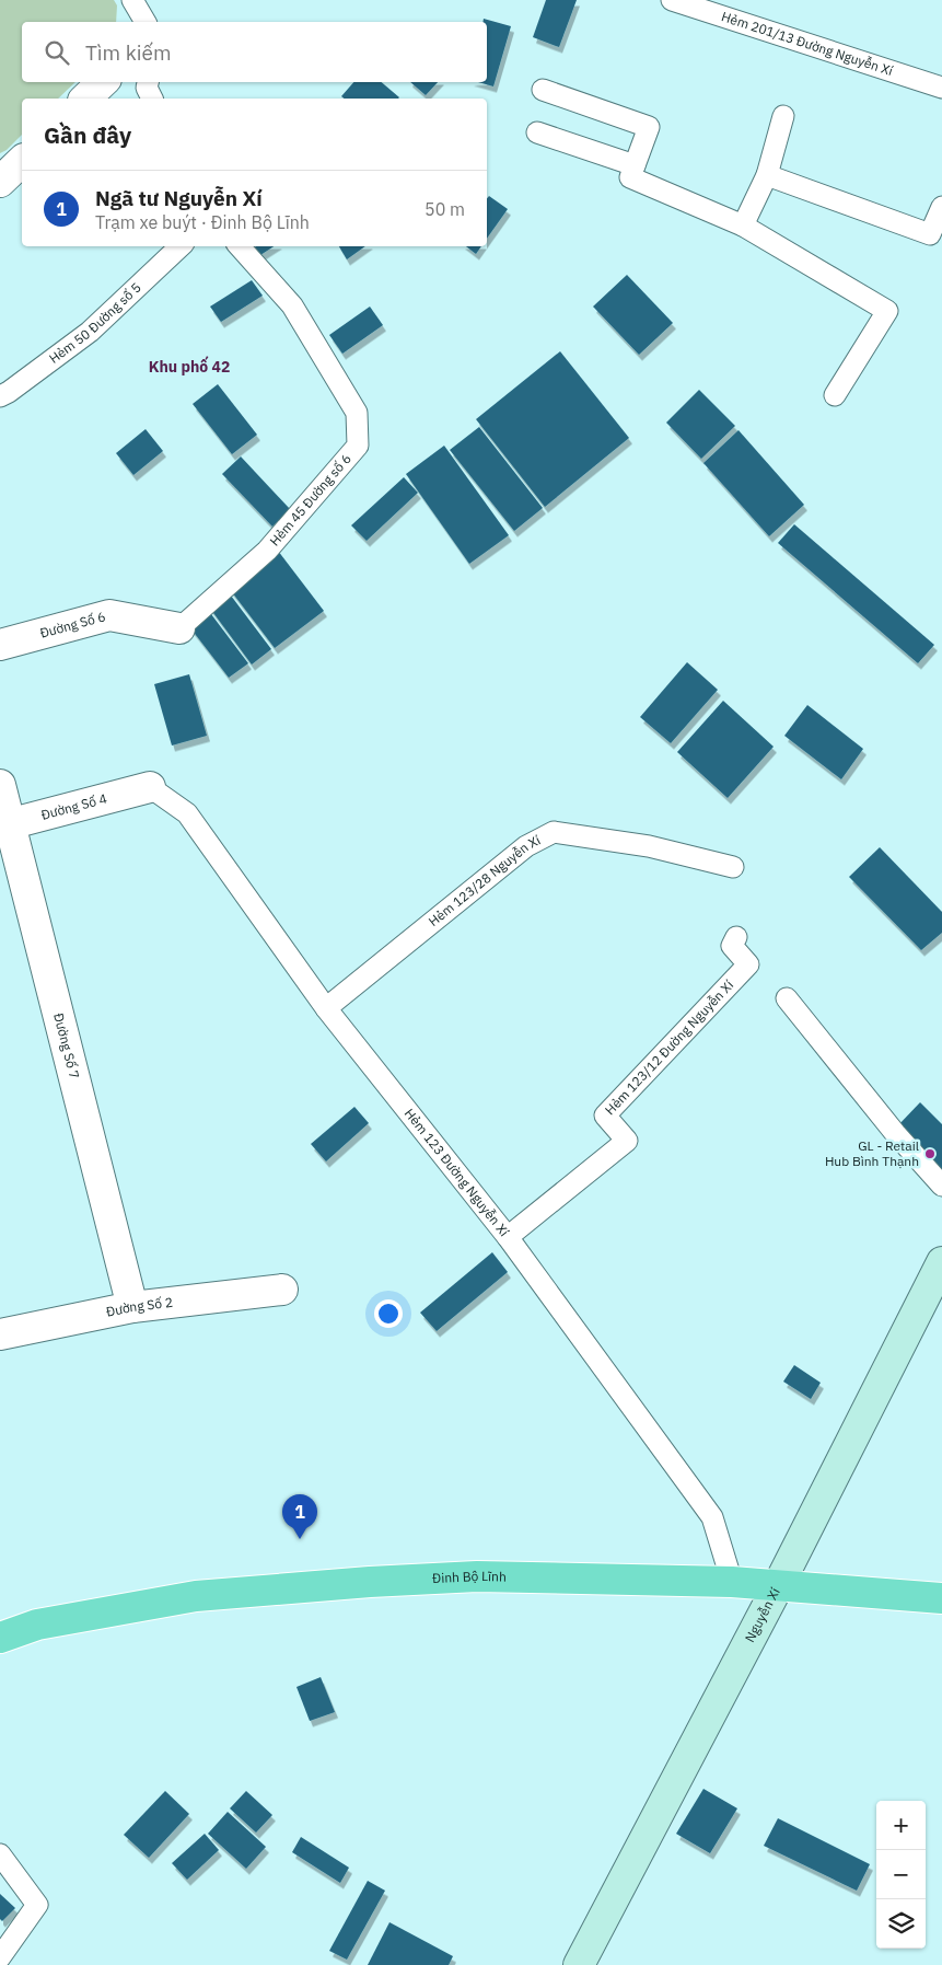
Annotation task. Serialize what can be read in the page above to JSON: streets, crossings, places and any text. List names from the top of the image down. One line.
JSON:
{"streets":{"main road":["Đinh Bộ Lĩnh","Nguyễn Xí"],"street":["Đường Số 6","Đường Số 4","Đường Số 7","Đường Số 2"],"lane":["Hẻm 201/13 Đường Nguyễn Xí","Hẻm 50 Đường số 5","Hẻm 45 Đường số 6","Hẻm 123/28 Nguyễn Xí","Hẻm 123/12 Đường Nguyễn Xí","Hẻm 123 Đường Nguyễn Xí"]},"crossings":[["Hẻm 45 Đường số 6","Đường Số 6"],["Đường Số 4","Đường Số 7"],["Đường Số 4","Hẻm 123 Đường Nguyễn Xí"],["Hẻm 123/28 Nguyễn Xí","Hẻm 123 Đường Nguyễn Xí"],["Đường Số 7","Đường Số 2"],["Hẻm 123/12 Đường Nguyễn Xí","Hẻm 123 Đường Nguyễn Xí"],["Hẻm 123 Đường Nguyễn Xí","Đinh Bộ Lĩnh"],["Đinh Bộ Lĩnh","Nguyễn Xí"]],"districts":["Khu phố 42"],"places":["GL - Retail Hub Bình Thạnh"],"page":{"search":"Tìm kiếm","heading":"Gần đây","list":[{"mark":"1","name":"Ngã tư Nguyễn Xí","note":"Trạm xe buýt · Đinh Bộ Lĩnh","value":"50 m"}],"pins":"1","map_buttons":["+","−"]}}
